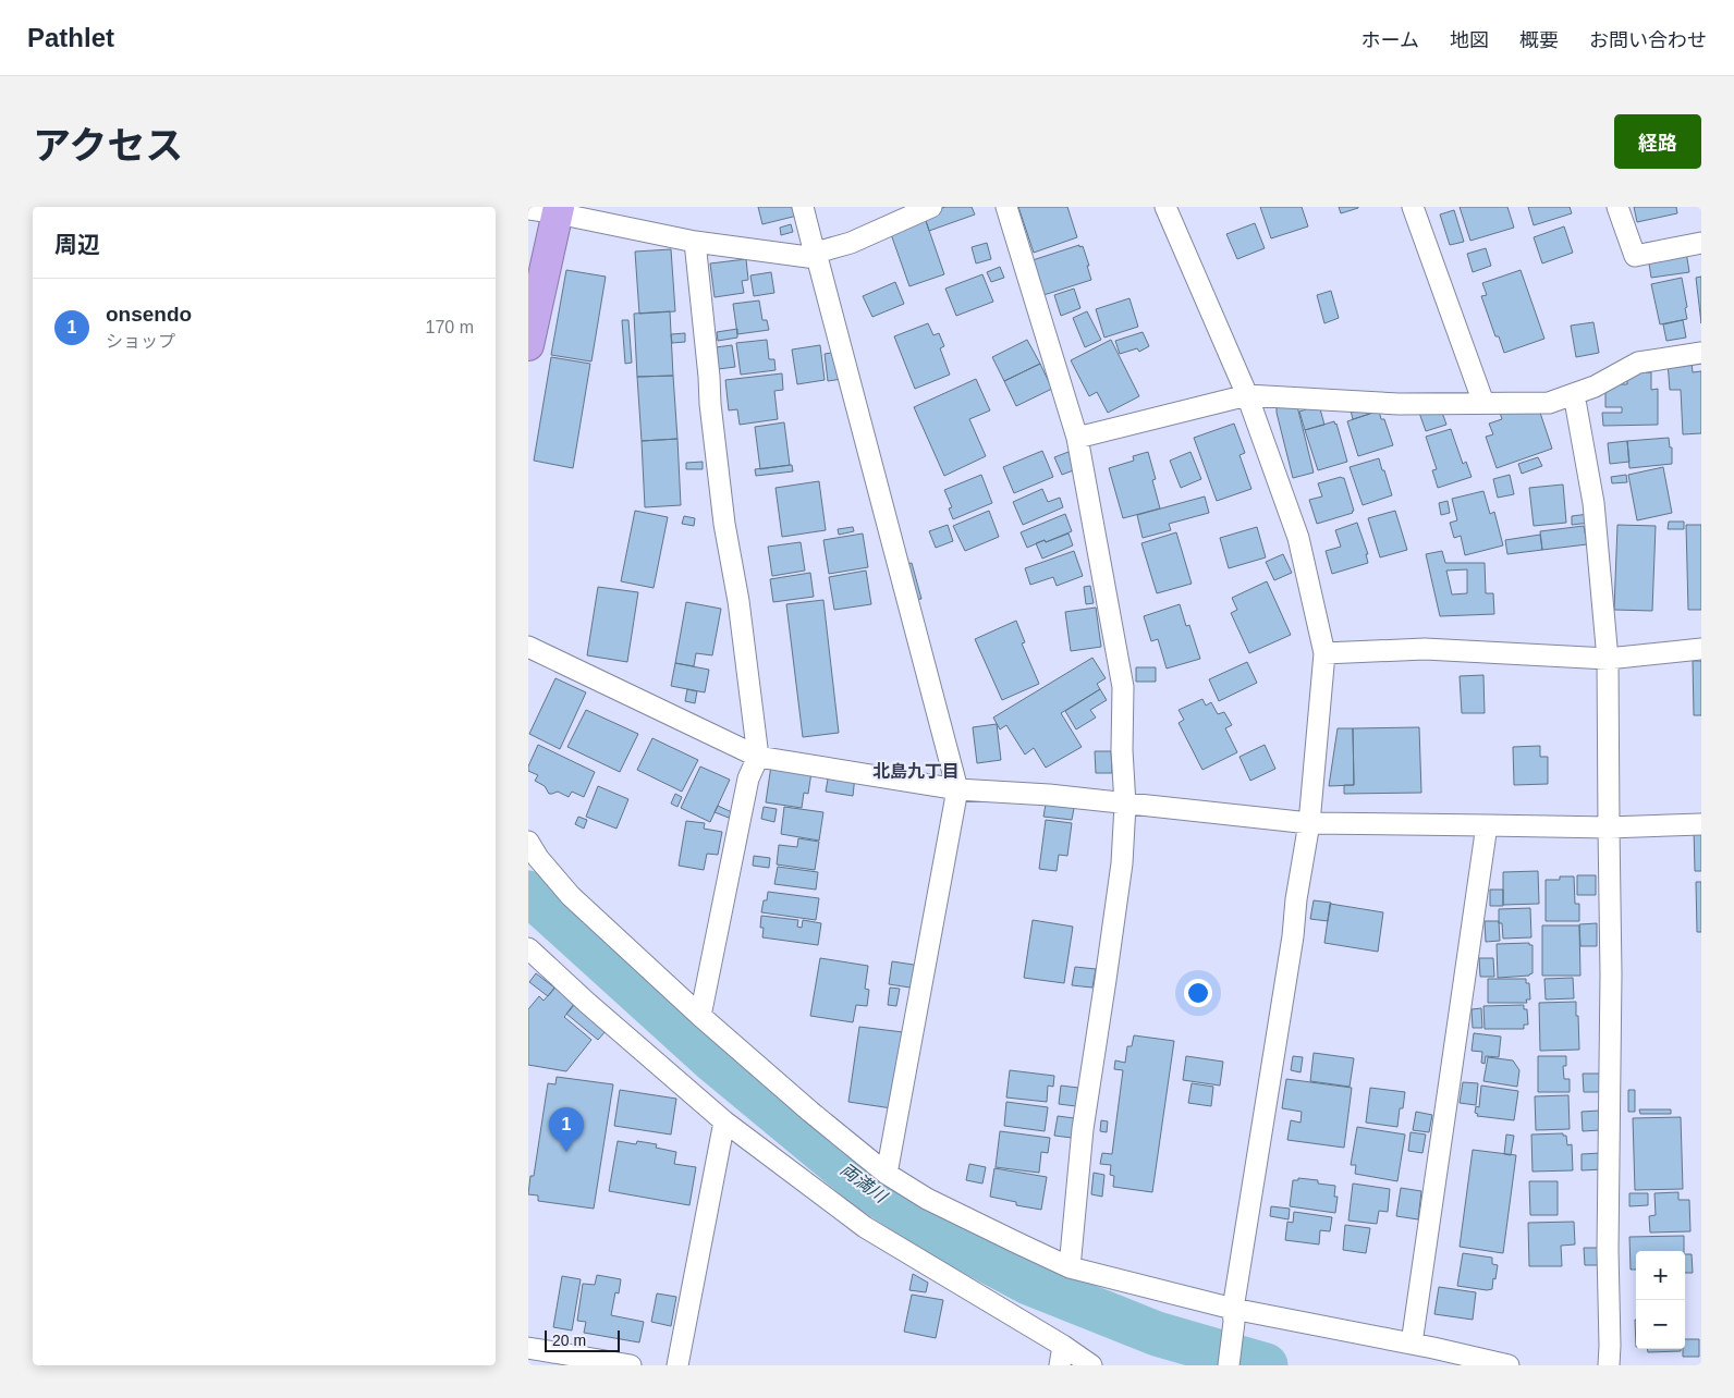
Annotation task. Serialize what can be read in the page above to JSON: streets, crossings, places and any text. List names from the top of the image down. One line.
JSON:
{"districts":["北島九丁目"],"water":["両満川"],"scale_bar":"20 m","page":{"header":"Pathlet","nav":["ホーム","地図","概要","お問い合わせ"],"title":"アクセス","buttons":"経路","heading":"周辺","list":[{"mark":"1","name":"onsendo","note":"ショップ","value":"170 m"}],"pins":"1","map_buttons":["+","−"],"scale":"20 m"}}
